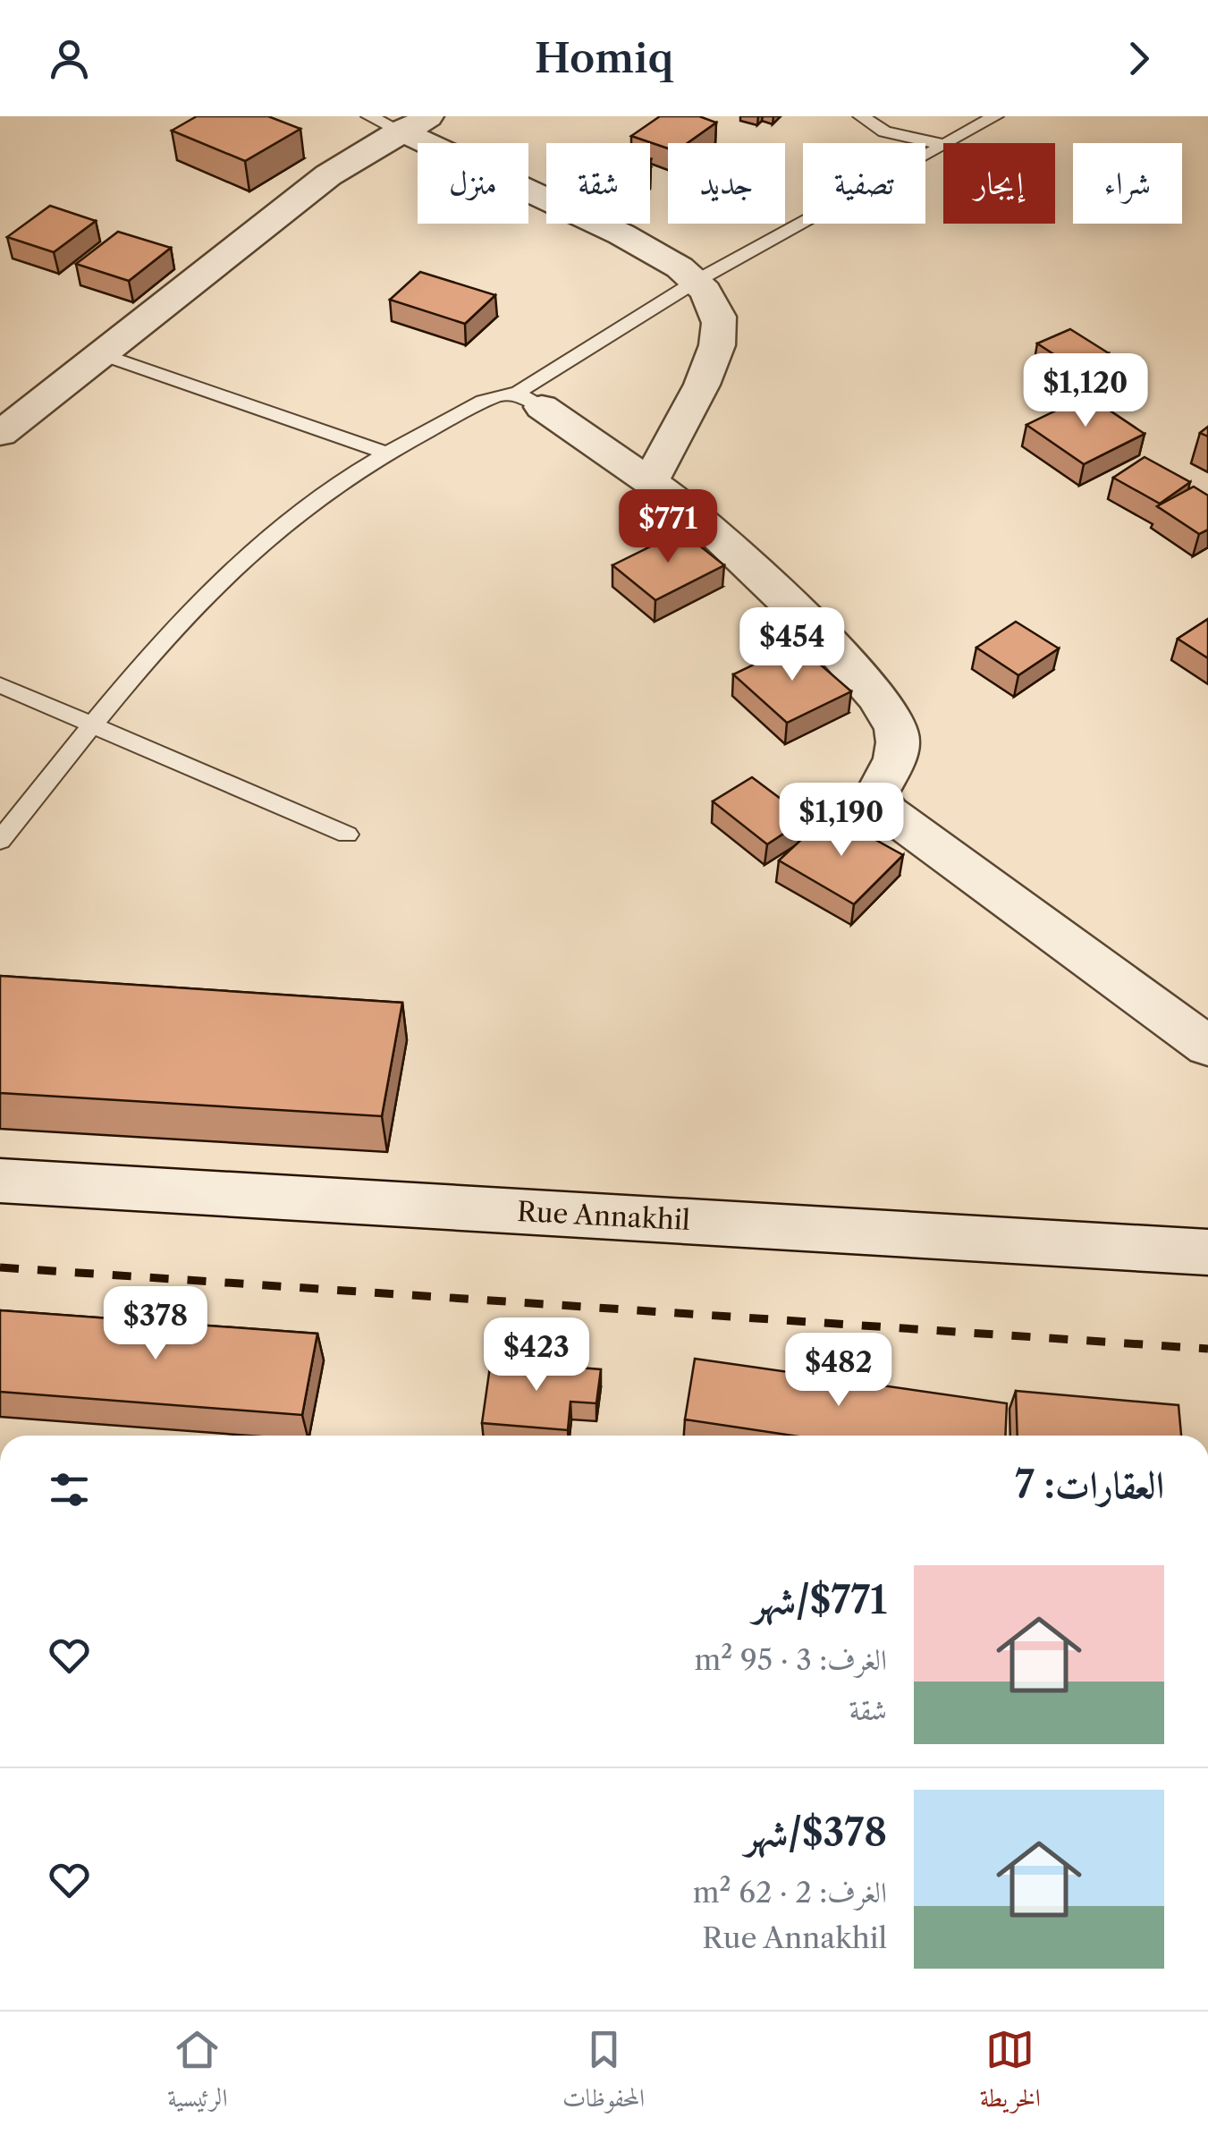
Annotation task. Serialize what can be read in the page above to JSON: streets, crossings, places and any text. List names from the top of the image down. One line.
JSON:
{"streets":{"street":["Rue Annakhil"]},"page":{"header":"Homiq","chip":["شراء","إيجار","تصفية","جديد","شقة","منزل"],"price":["$1,120","$771","$454","$1,190","$378","$423","$482"],"heading":"العقارات: 7","list":[{"name":"$771/شهر","note":"الغرف: 3 · 95 m² · شقة"},{"name":"$378/شهر","note":"الغرف: 2 · 62 m² · Rue Annakhil"}],"tabs":["الخريطة","المحفوظات","الرئيسية"]}}
